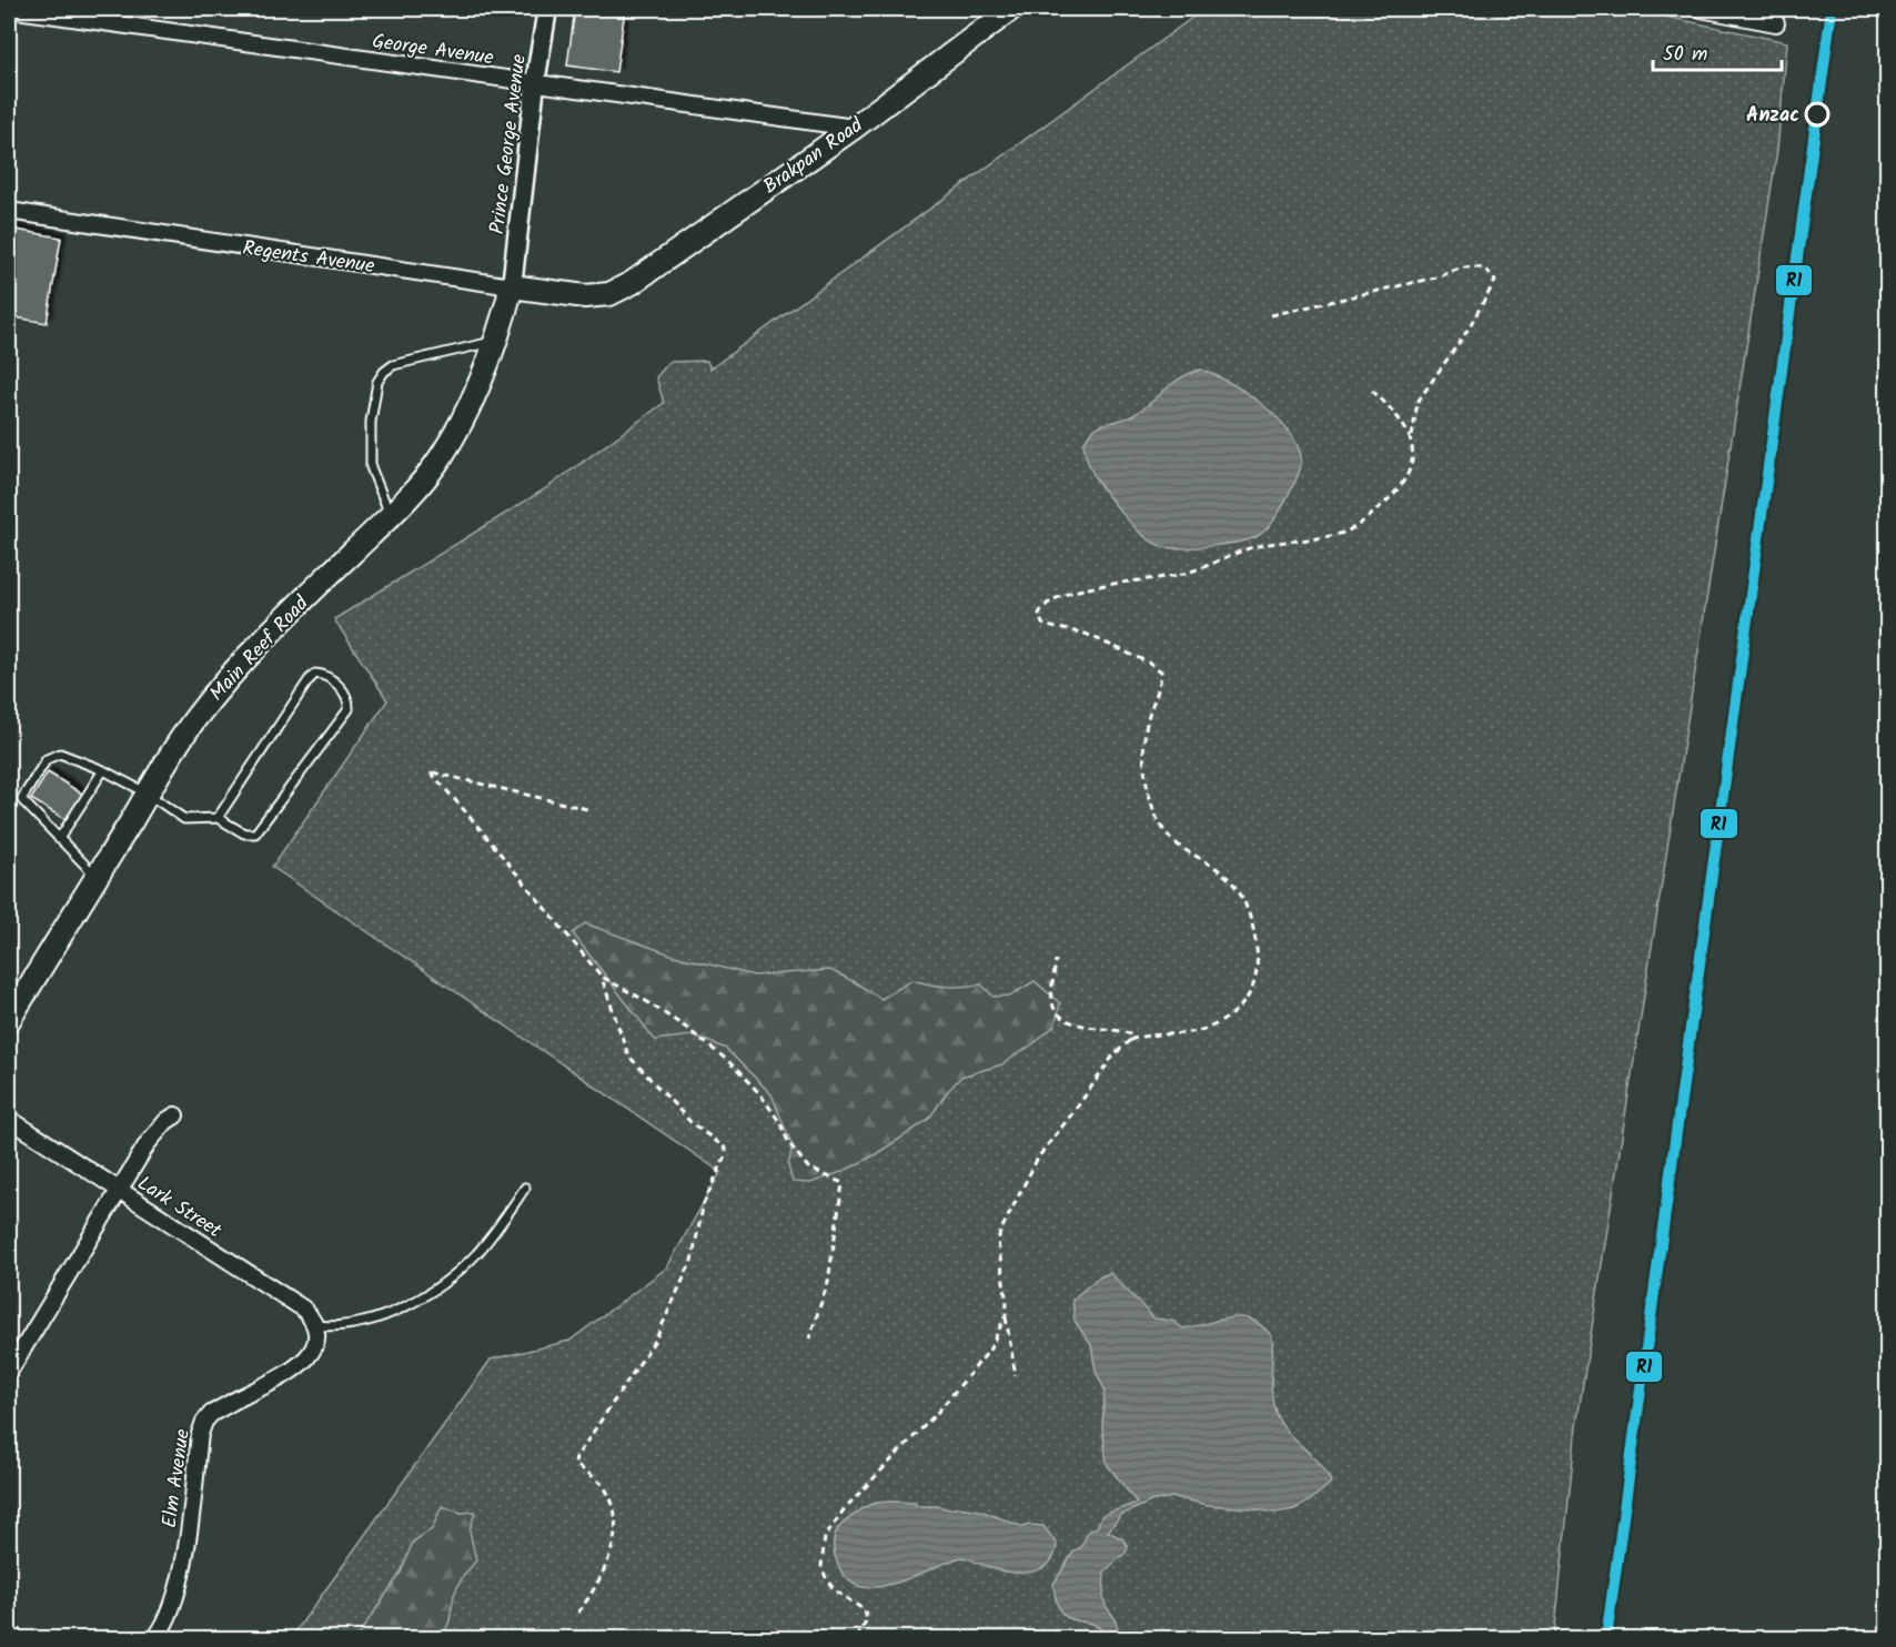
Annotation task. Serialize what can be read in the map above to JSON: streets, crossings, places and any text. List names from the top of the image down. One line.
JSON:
{"streets":{"main road":["Brakpan Road","Regents Avenue","Main Reef Road"],"street":["George Avenue","Prince George Avenue","Lark Street","Elm Avenue"]},"crossings":[["George Avenue","Prince George Avenue"],["George Avenue","Brakpan Road"],["Prince George Avenue","Regents Avenue"],["Prince George Avenue","Main Reef Road"],["Brakpan Road","Regents Avenue"],["Regents Avenue","Main Reef Road"],["Lark Street","Elm Avenue"]],"places":["Anzac"],"lines":["transit line R1"],"scale_bar":"50 m"}
